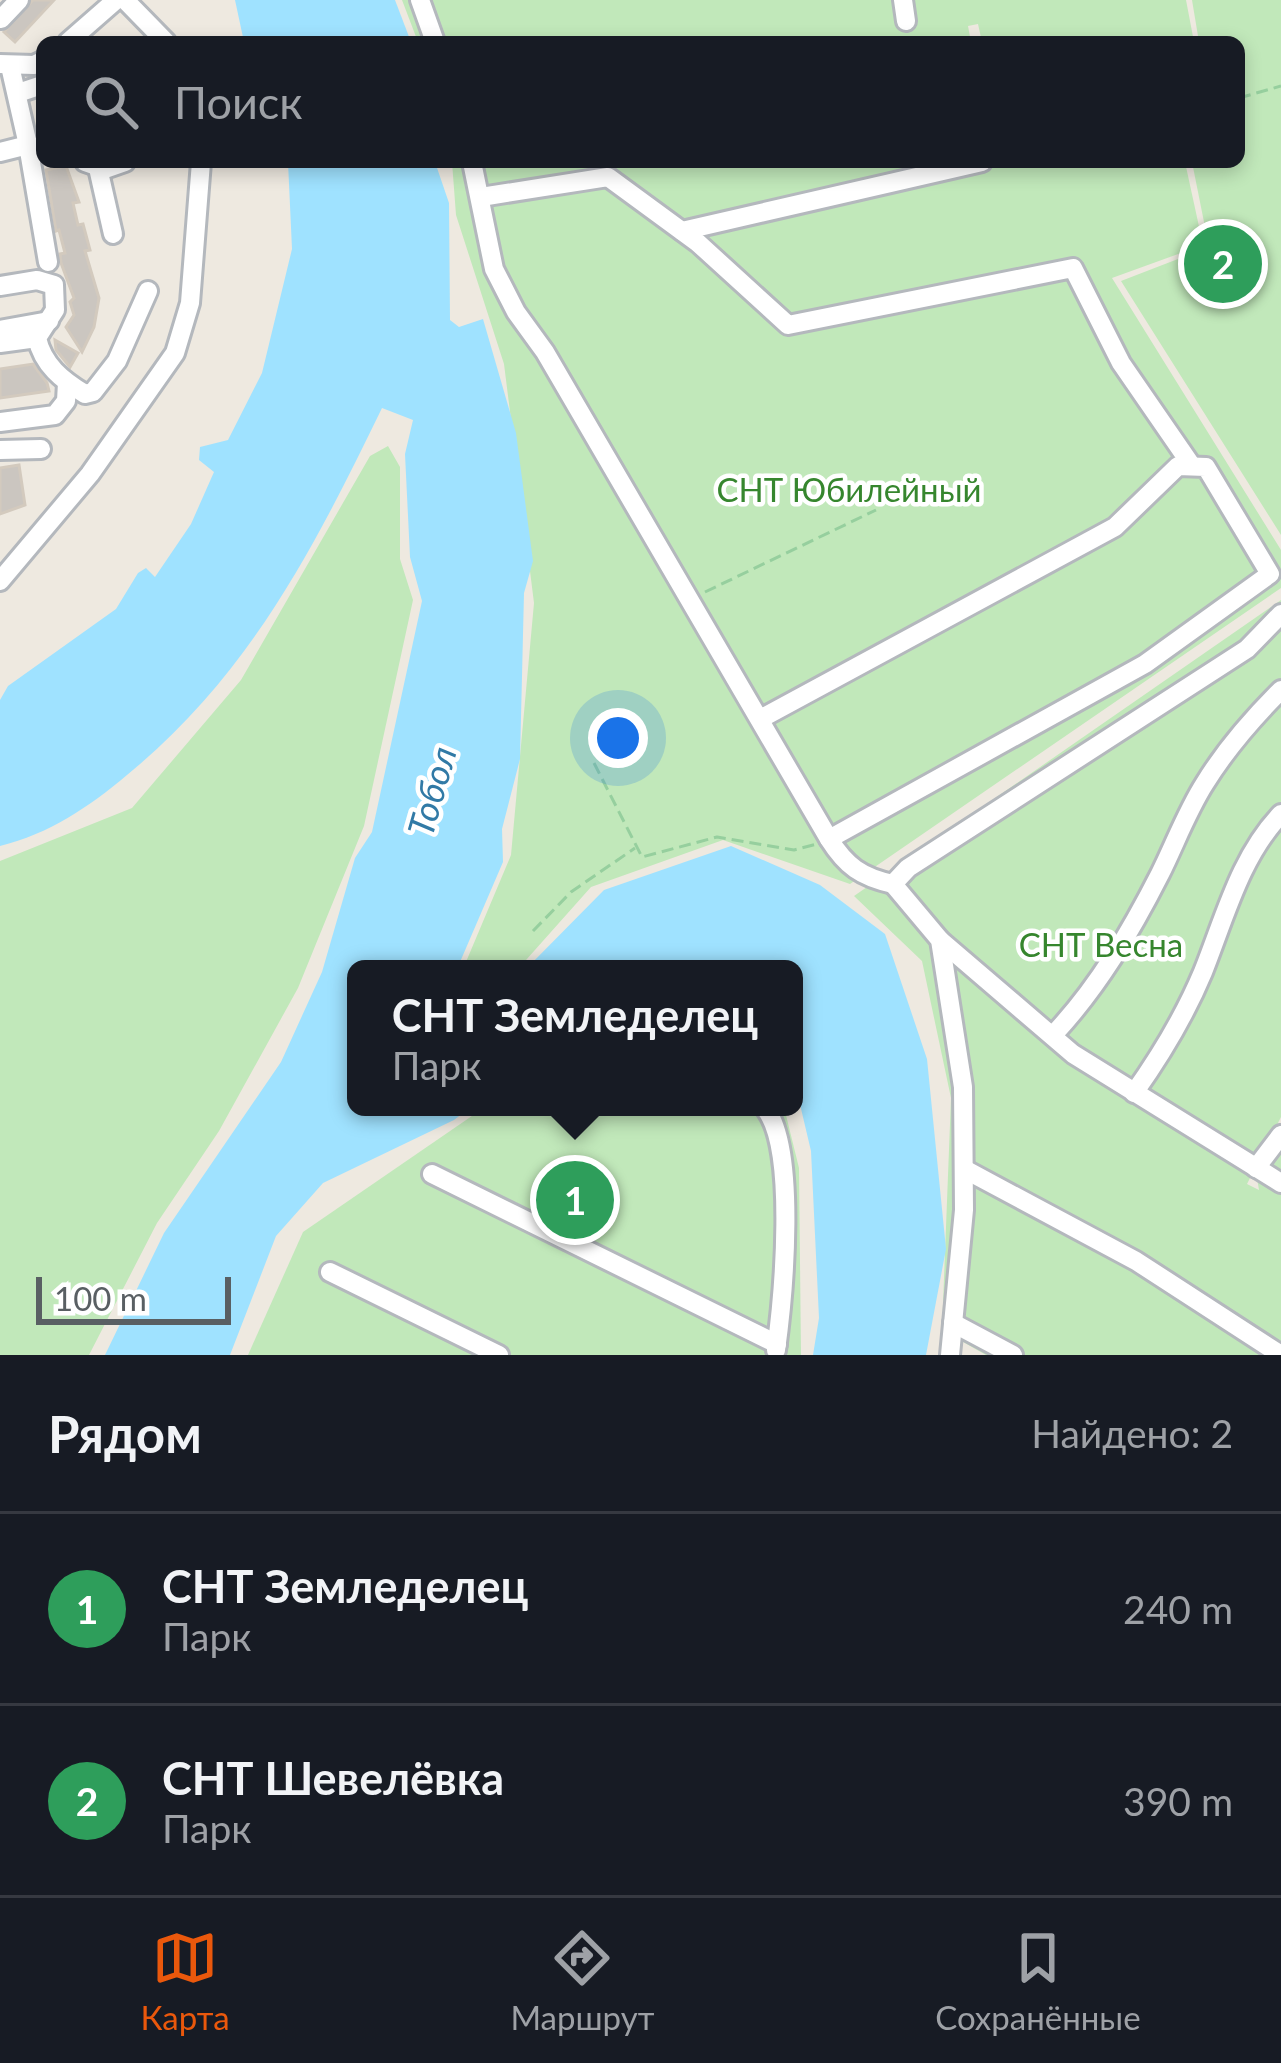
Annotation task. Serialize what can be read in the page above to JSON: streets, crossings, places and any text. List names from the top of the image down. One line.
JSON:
{"water":["Тобол"],"parks":["СНТ Юбилейный","СНТ Весна"],"scale_bar":"100 m","page":{"search":"Поиск","pins":["2","1"],"popup":["СНТ Земледелец","Парк"],"scale":"100 m","heading":["Рядом","Найдено: 2"],"list":[{"mark":"1","name":"СНТ Земледелец","note":"Парк","value":"240 m"},{"mark":"2","name":"СНТ Шевелёвка","note":"Парк","value":"390 m"}],"nav":["Карта","Маршрут","Сохранённые"]}}
